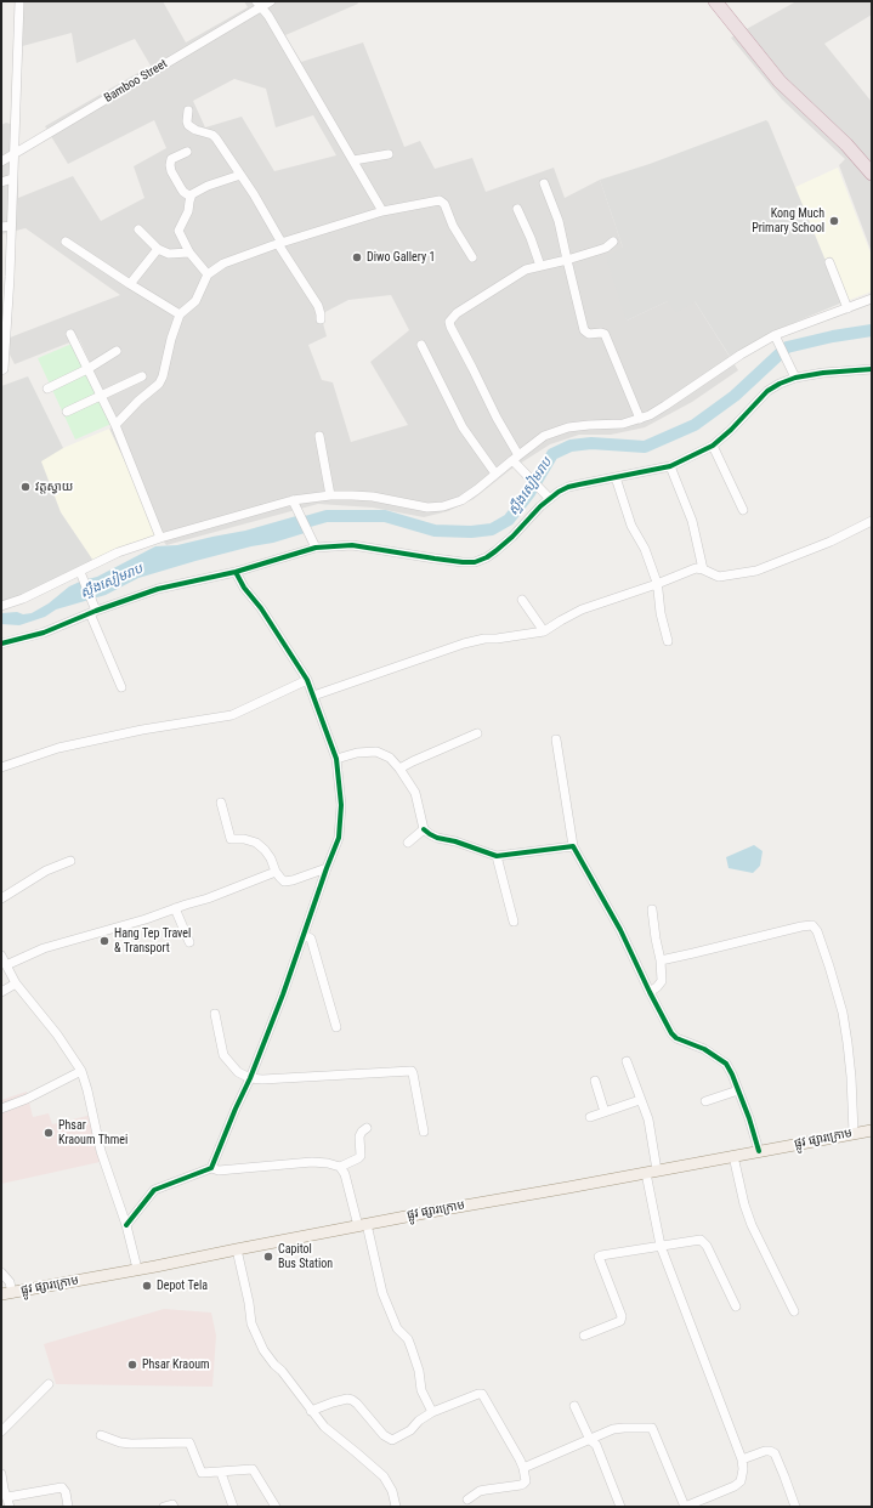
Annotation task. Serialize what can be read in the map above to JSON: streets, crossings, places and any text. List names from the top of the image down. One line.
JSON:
{"streets":{"main road":["ផ្លូវ ផ្សារក្រោម"],"street":["Bamboo Street"]},"water":["ស្ទឹងសៀមរាប"],"places":["Kong Much Primary School","Diwo Gallery 1","វត្តស្វាយ","Hang Tep Travel & Transport","Phsar Kraoum Thmei","Capitol Bus Station","Depot Tela","Phsar Kraoum"]}
